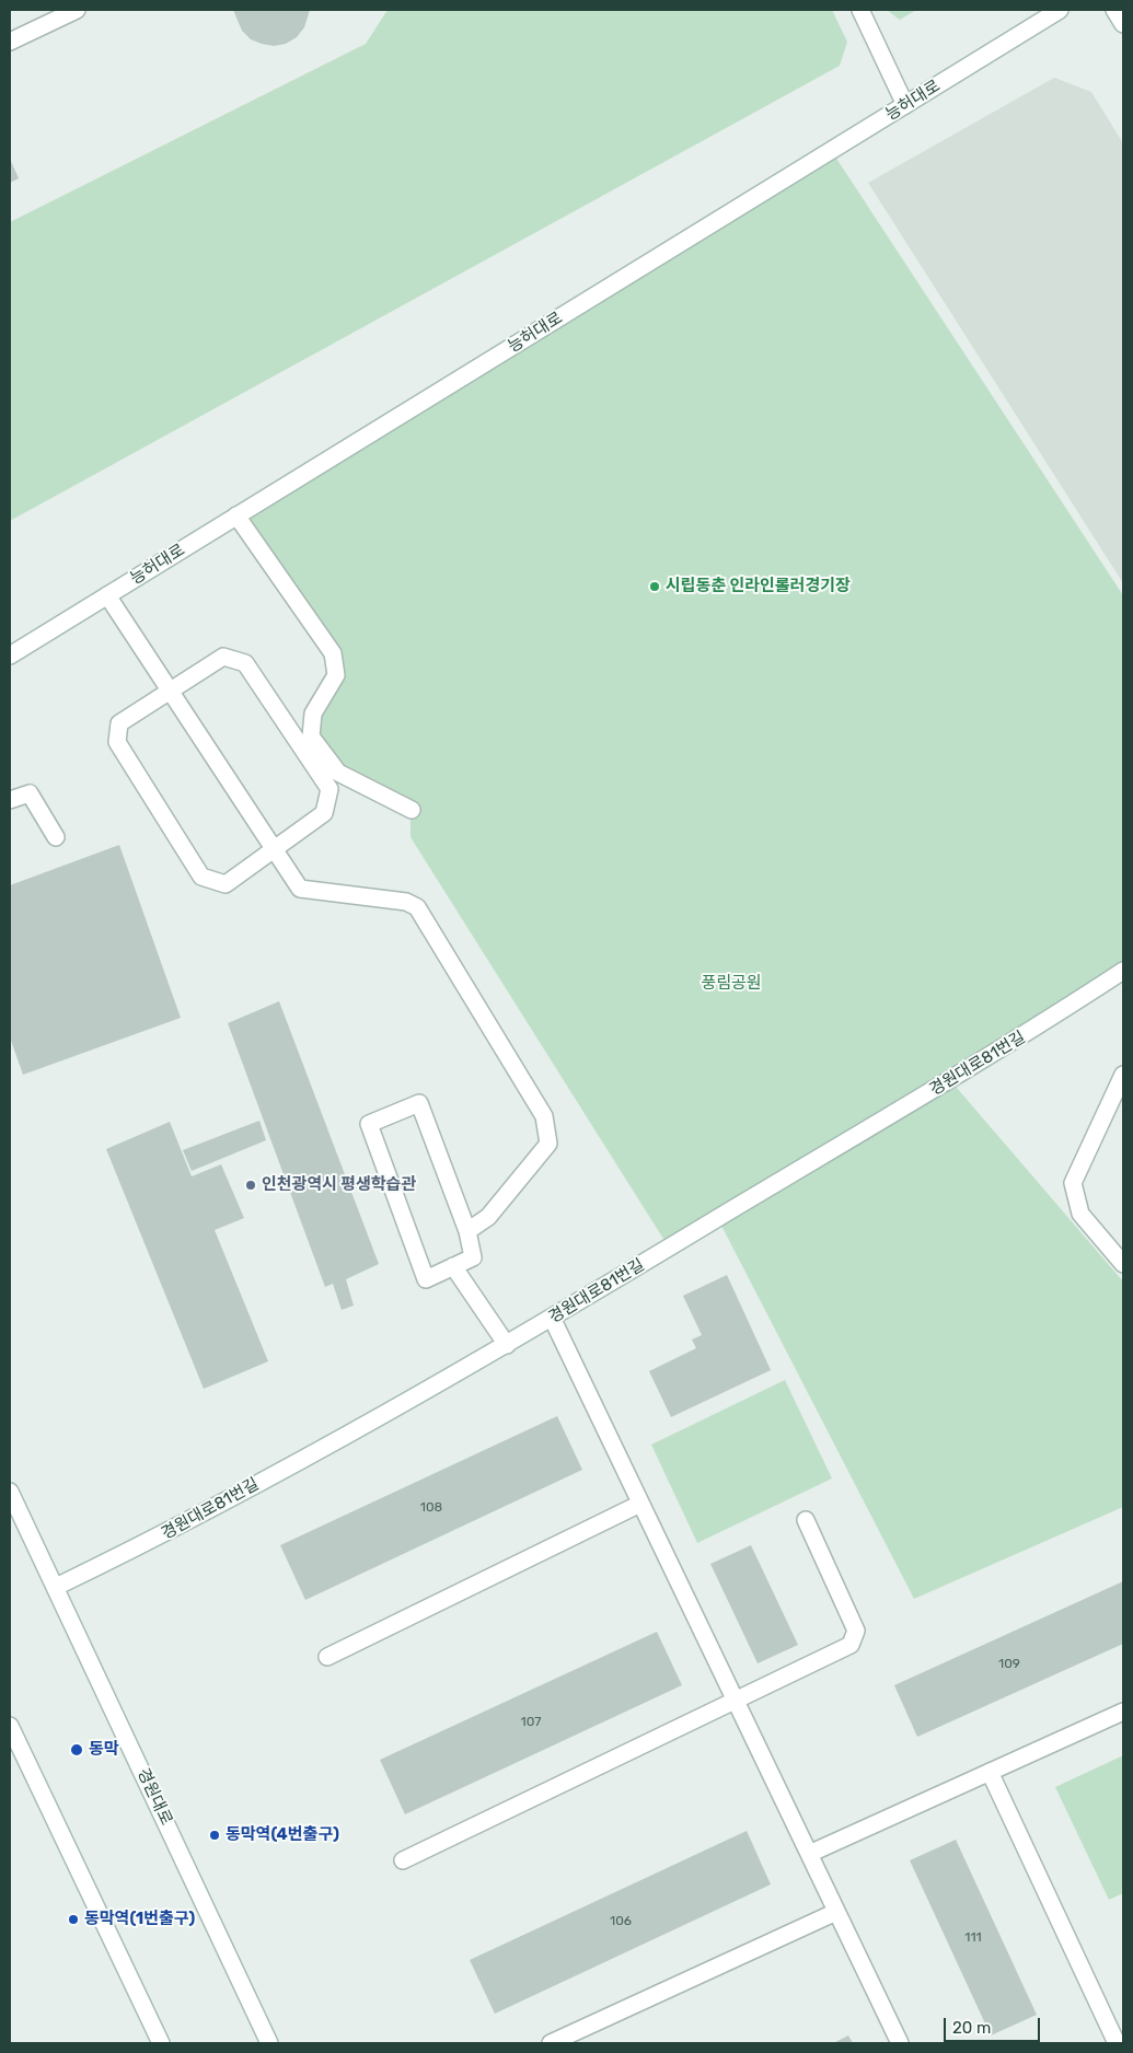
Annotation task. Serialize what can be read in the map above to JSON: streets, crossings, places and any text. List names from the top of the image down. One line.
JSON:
{"streets":{"main road":["능허대로","경원대로81번길","경원대로"]},"crossings":[["경원대로81번길","경원대로"]],"parks":["풍림공원"],"places":["시립동춘 인라인롤러경기장","인천광역시 평생학습관","동막","동막역(4번출구)","동막역(1번출구)"],"house_numbers":["108","109","107","106","111"],"scale_bar":"20 m"}
